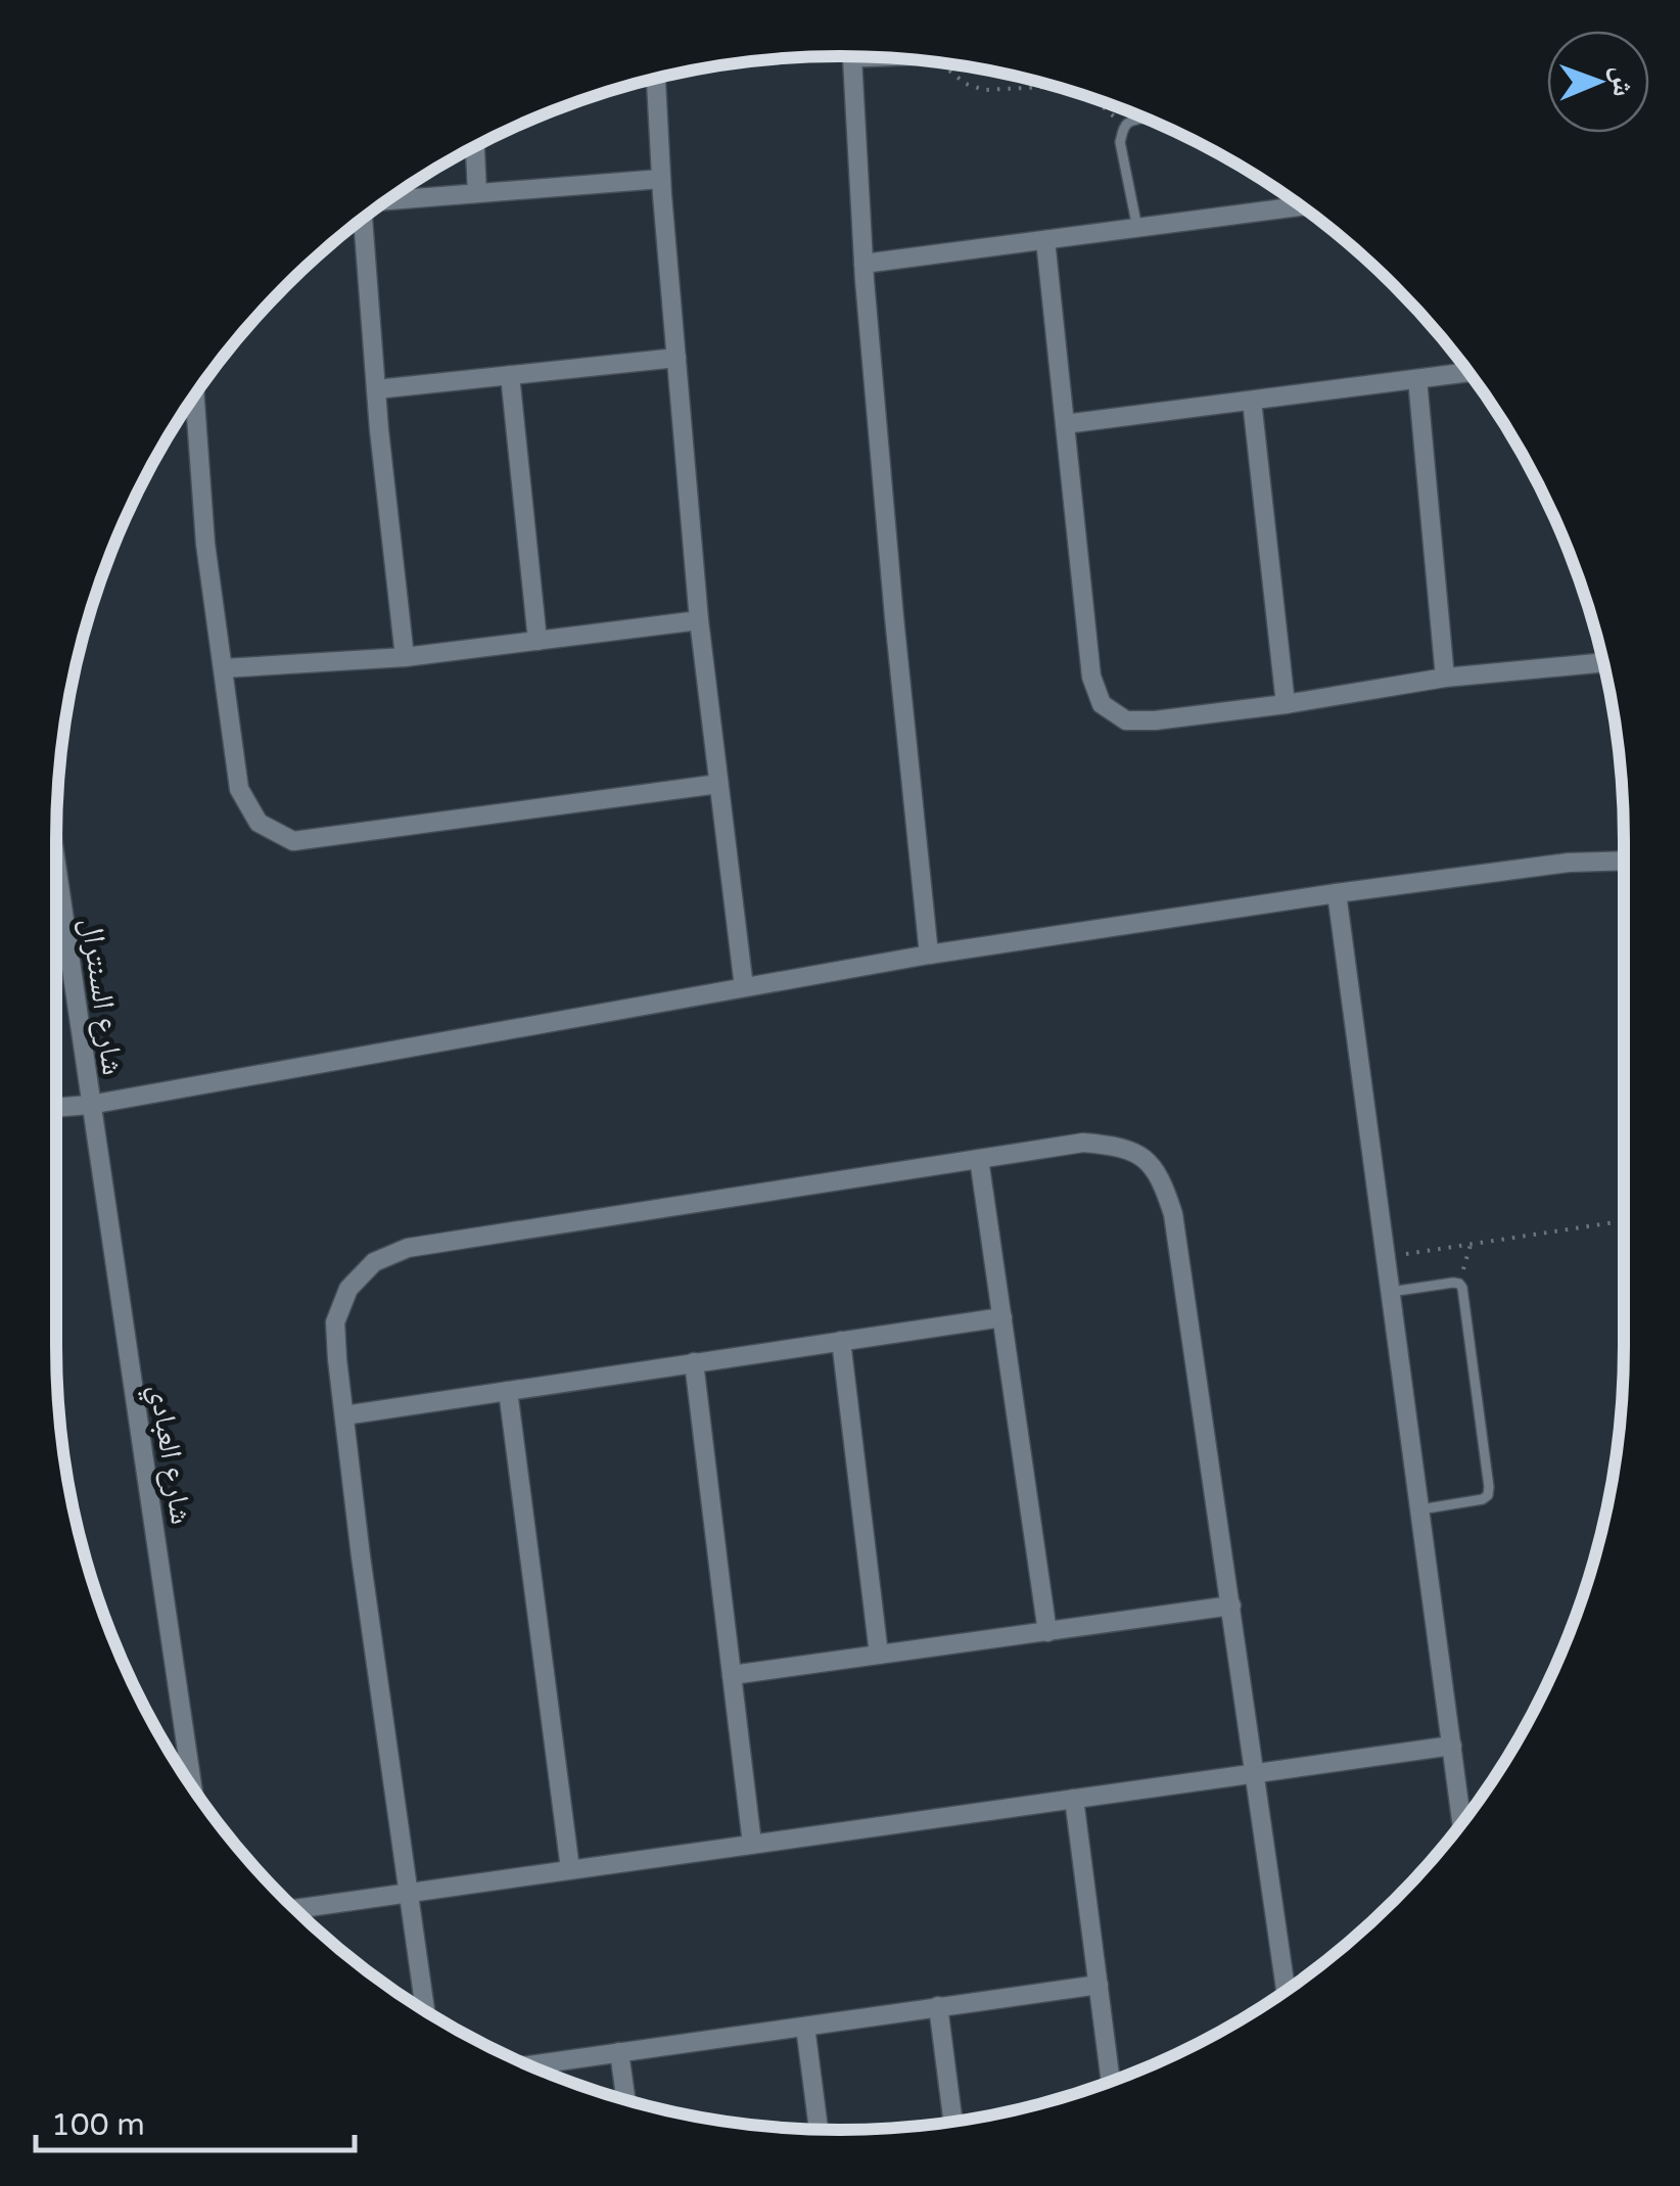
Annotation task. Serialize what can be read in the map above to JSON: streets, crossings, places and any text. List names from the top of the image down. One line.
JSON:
{"streets":{"street":["شارع السنترال","شارع العبادي"]},"crossings":[["شارع السنترال","شارع العبادي"]],"scale_bar":"100 m","north":"right"}
